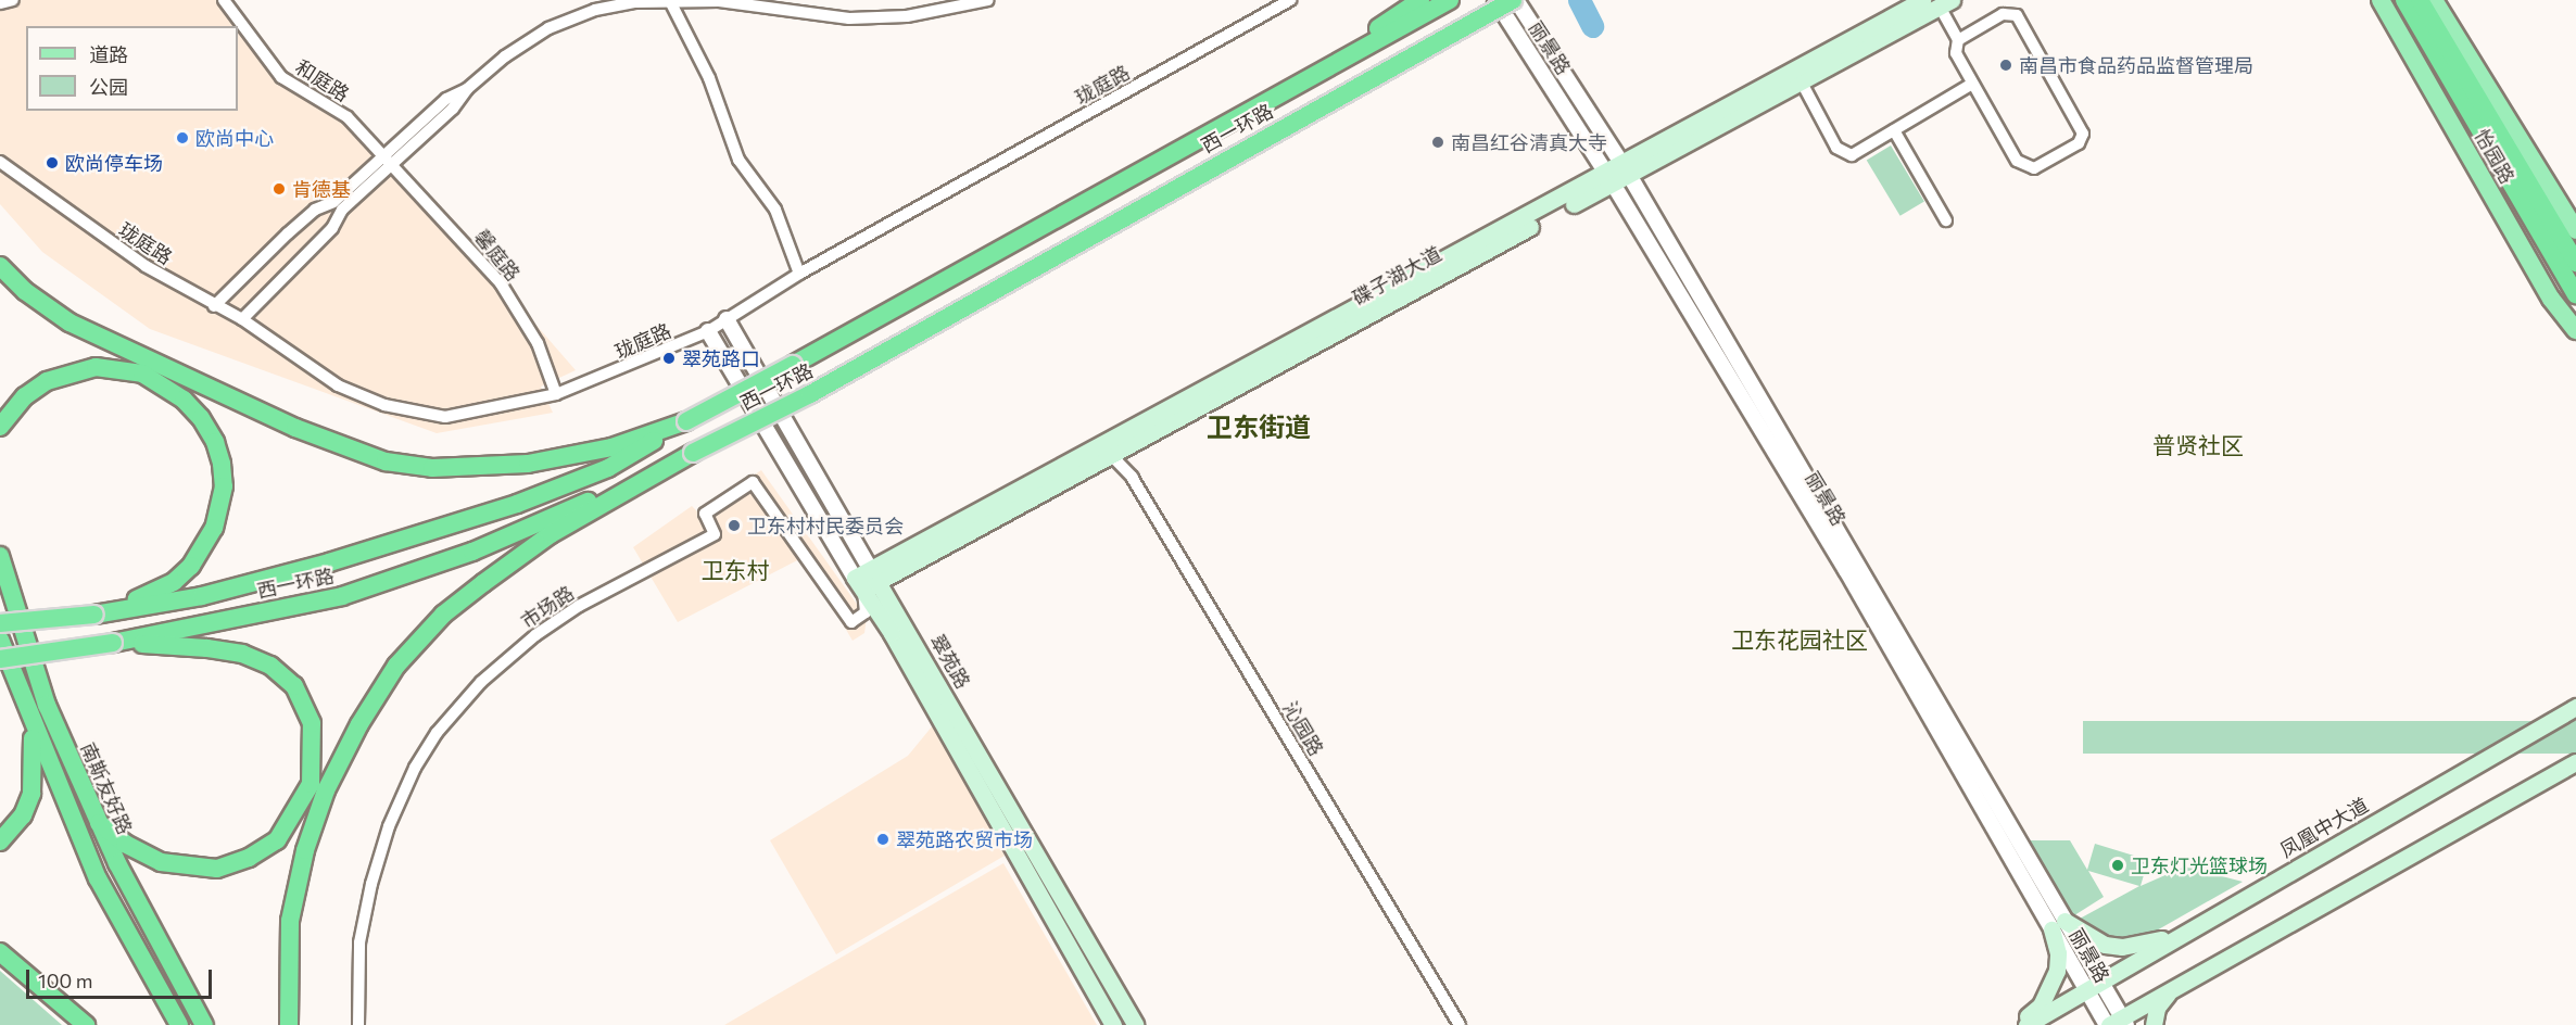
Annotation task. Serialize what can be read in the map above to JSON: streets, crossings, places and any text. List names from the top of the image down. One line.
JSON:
{"streets":{"highway":["西一环路","南斯友好路"],"main road":["怡园路","碟子湖大道","翠苑路","凤凰中大道"],"street":["丽景路","和庭路","珑庭路","馨庭路","市场路","沁园路"]},"crossings":[["丽景路","西一环路"],["丽景路","碟子湖大道"],["丽景路","凤凰中大道"],["和庭路","馨庭路"],["珑庭路","馨庭路"],["珑庭路","翠苑路"],["碟子湖大道","市场路"],["碟子湖大道","翠苑路"],["碟子湖大道","沁园路"],["市场路","翠苑路"]],"districts":["卫东街道","普贤社区","卫东村","卫东花园社区"],"places":["南昌市食品药品监督管理局","欧尚中心","南昌红谷清真大寺","欧尚停车场","肯德基","翠苑路口","卫东村村民委员会","翠苑路农贸市场","卫东灯光篮球场"],"legend":["道路","公园"],"scale_bar":"100 m"}
